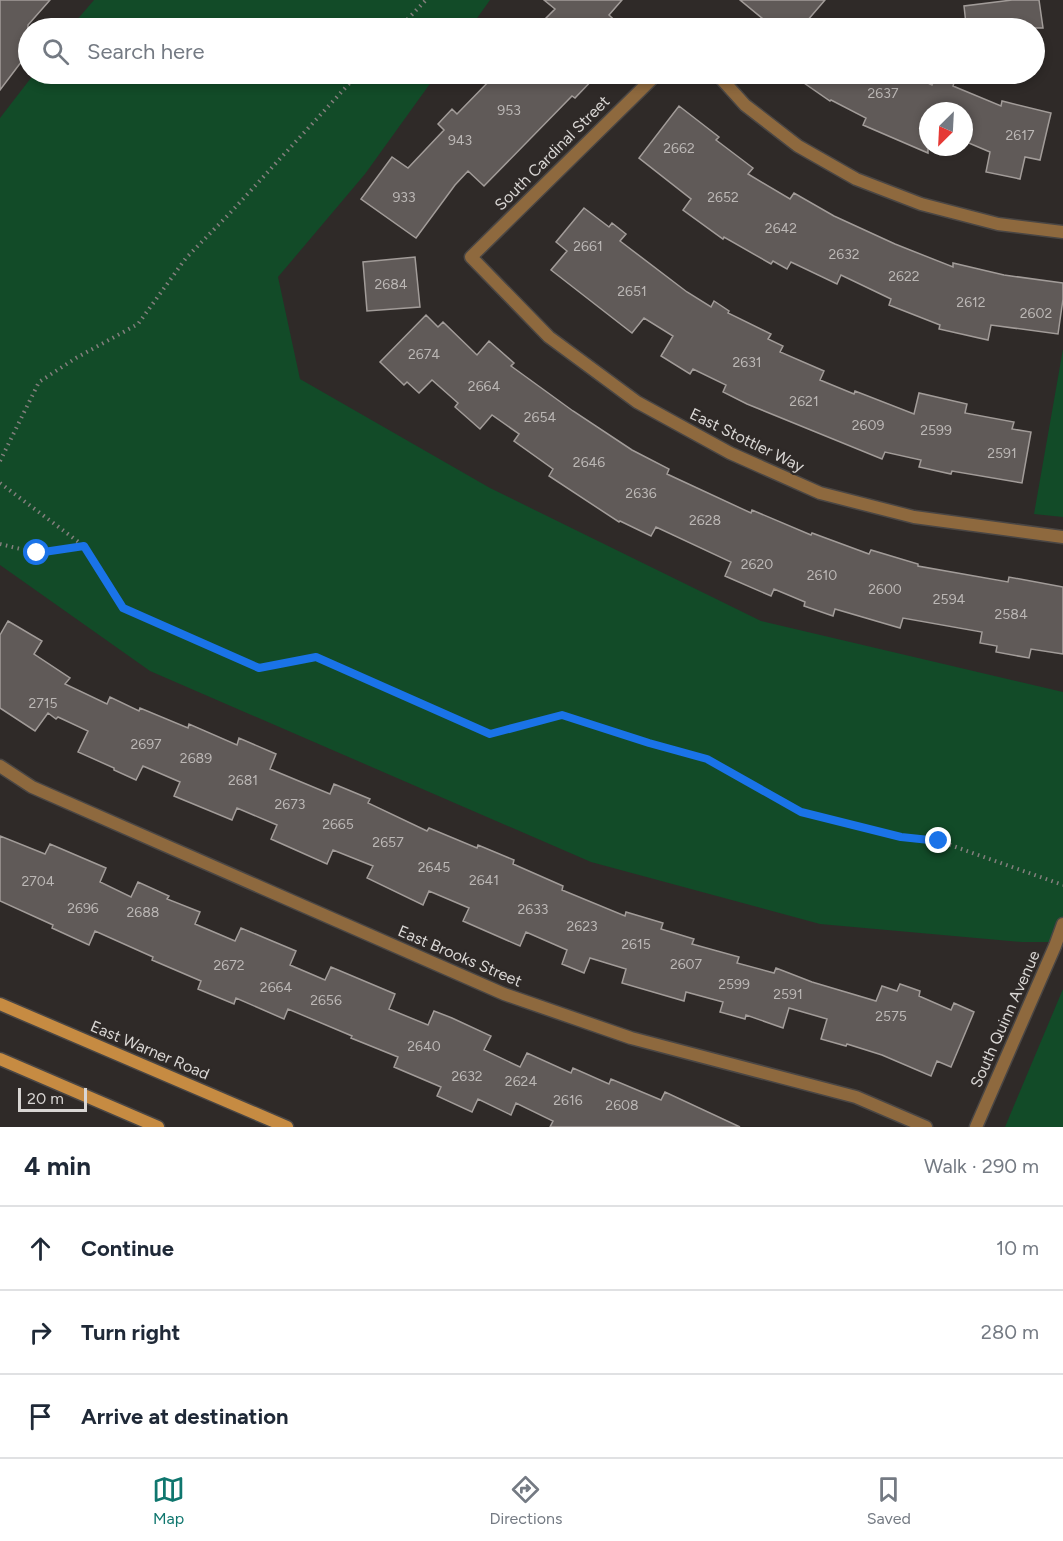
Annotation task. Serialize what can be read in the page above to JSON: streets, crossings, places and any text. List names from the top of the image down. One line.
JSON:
{"streets":{"main road":["East Warner Road"],"street":["South Cardinal Street","East Stottler Way","East Brooks Street","South Quinn Avenue"]},"crossings":[["South Cardinal Street","East Stottler Way"]],"house_numbers":["2637","953","2617","943","2662","933","2652","2642","2661","2632","2622","2684","2651","2612","2602","2674","2631","2664","2621","2654","2609","2599","2591","2646","2636","2628","2620","2610","2600","2594","2584","2715","2697","2689","2681","2673","2665","2657","2645","2641","2704","2696","2633","2688","2623","2615","2607","2672","2599","2664","2591","2656","2575","2640","2632","2624","2616","2608"],"scale_bar":"20 m","north":"bottom left","page":{"search":"Search here","scale":"20 m","heading":["4 min","Walk · 290 m"],"list":[["Continue","10 m"],["Turn right","280 m"],"Arrive at destination"],"nav":["Map","Directions","Saved"]}}
